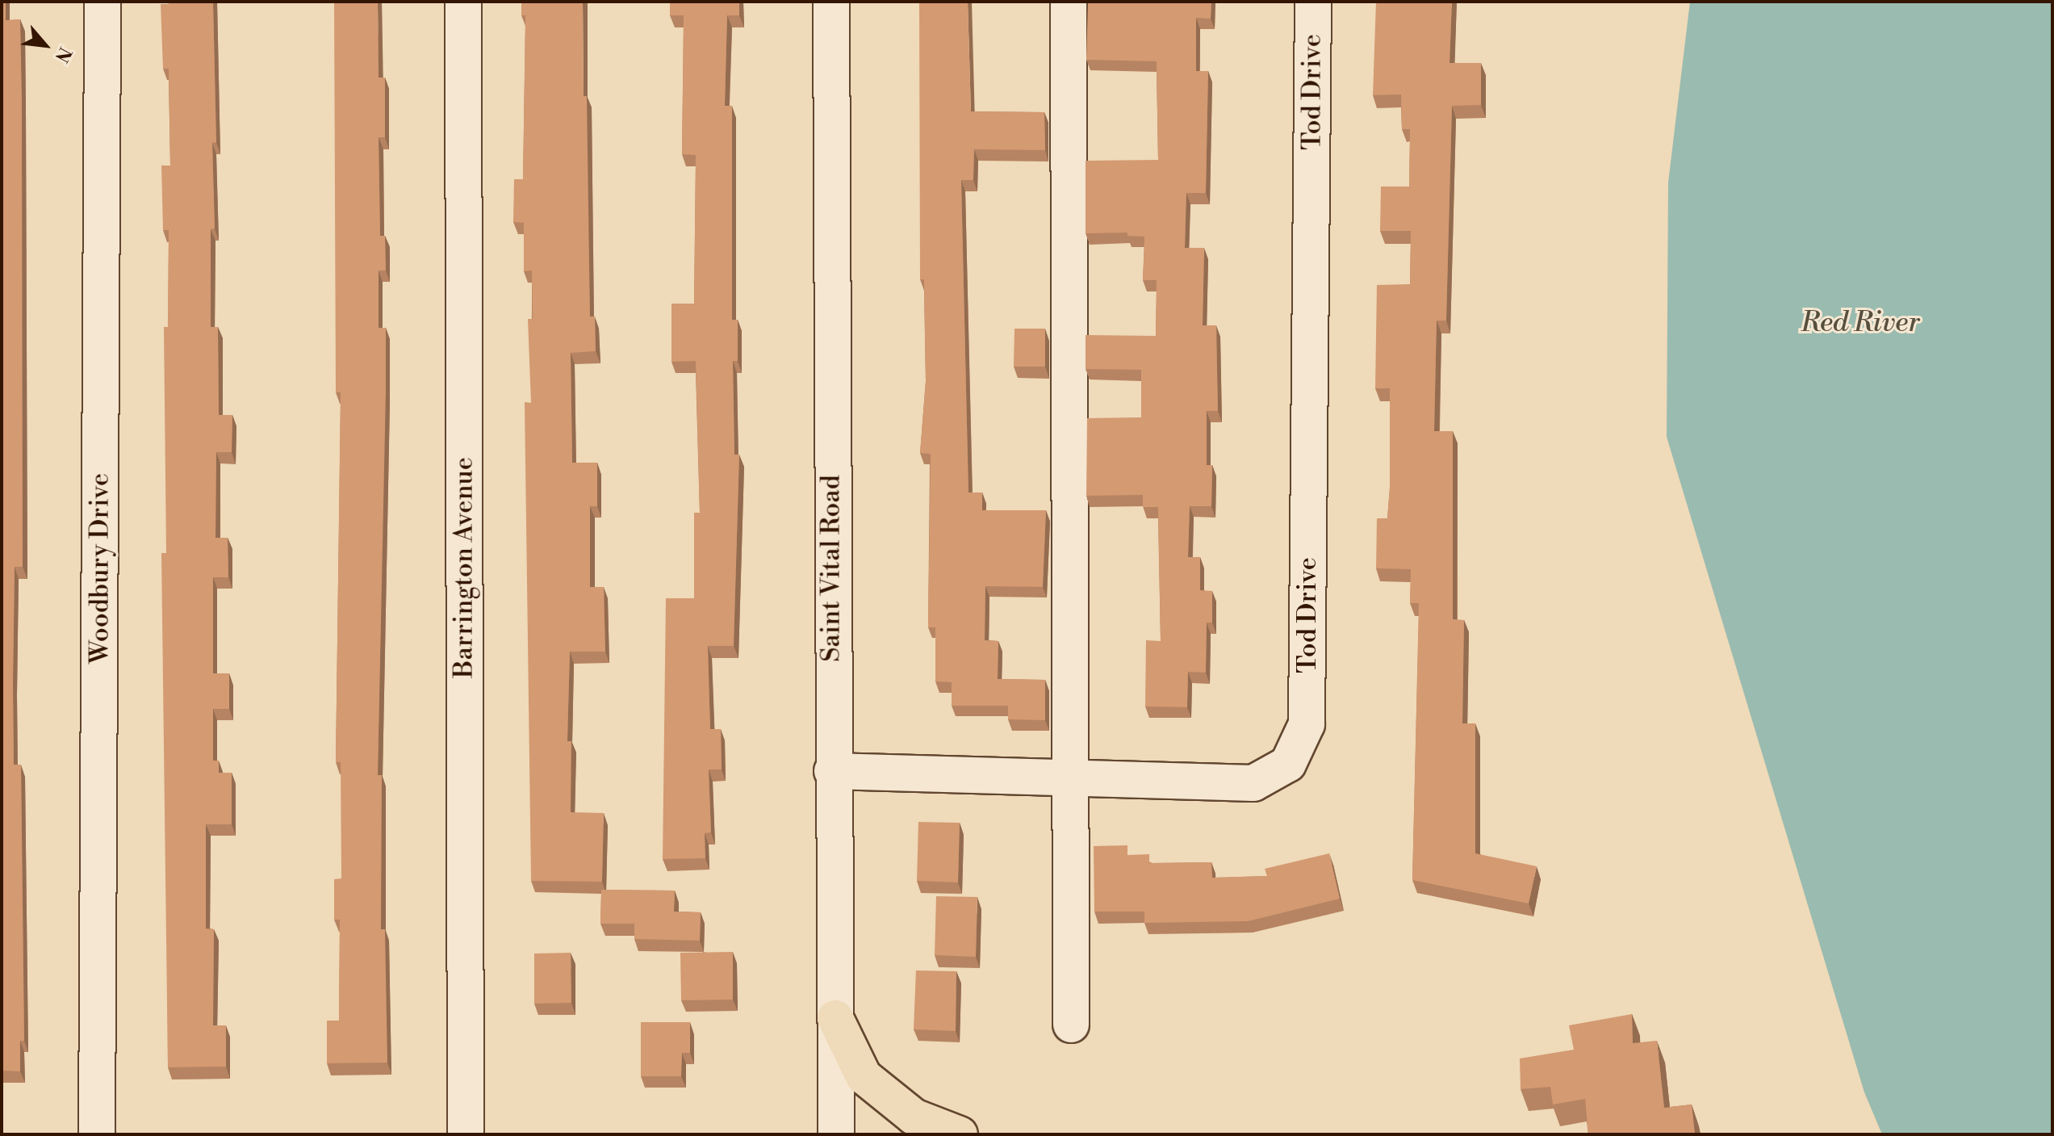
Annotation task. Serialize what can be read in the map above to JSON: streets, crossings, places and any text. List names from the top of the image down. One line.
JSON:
{"streets":{"street":["Tod Drive","Barrington Avenue","Woodbury Drive","Saint Vital Road"]},"crossings":[["Tod Drive","Saint Vital Road"]],"water":["Red River"],"north":"bottom right"}
